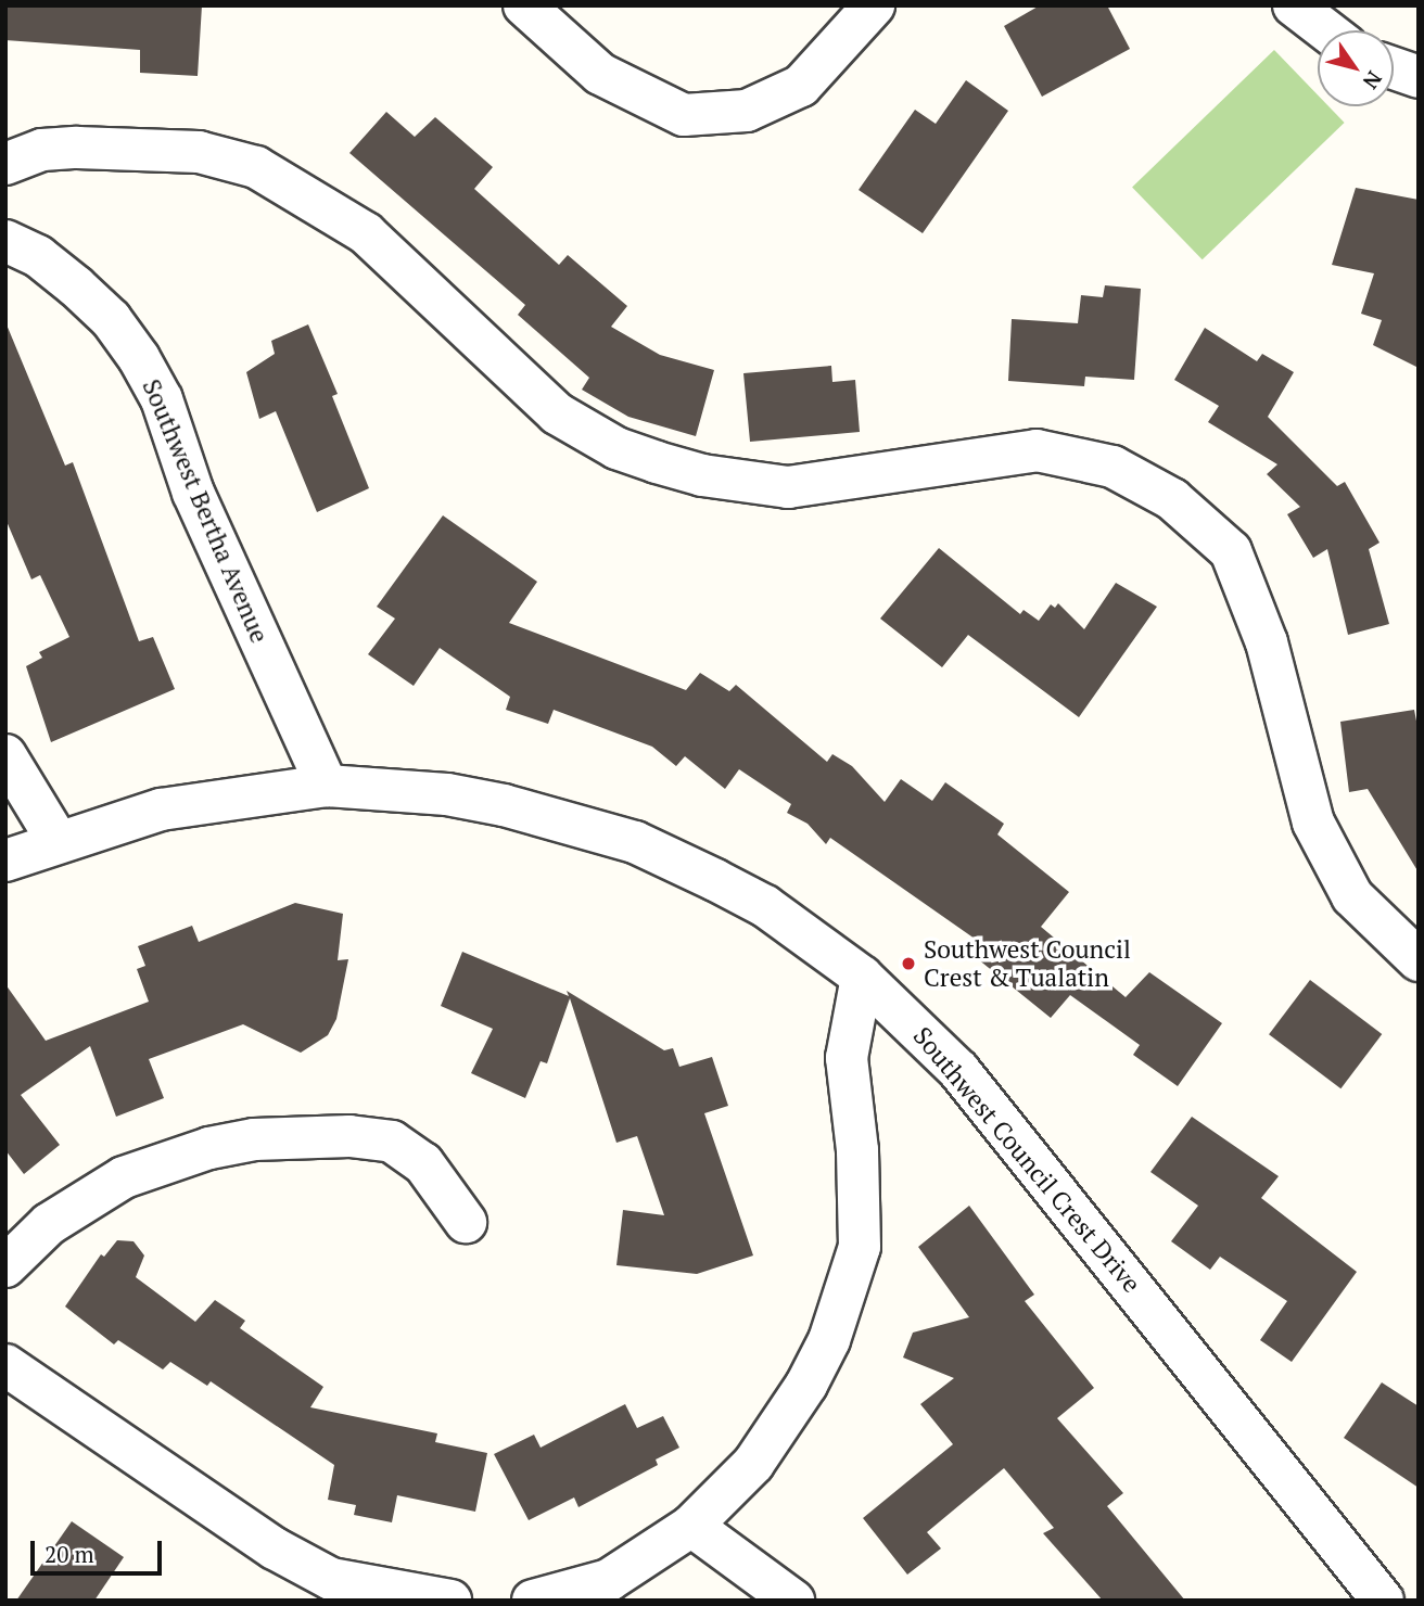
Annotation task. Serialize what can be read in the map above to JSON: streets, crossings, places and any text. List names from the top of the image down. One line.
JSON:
{"streets":{"street":["Southwest Bertha Avenue","Southwest Council Crest Drive"]},"crossings":[["Southwest Bertha Avenue","Southwest Council Crest Drive"]],"places":["Southwest Council Crest & Tualatin"],"scale_bar":"20 m","north":"bottom right"}
